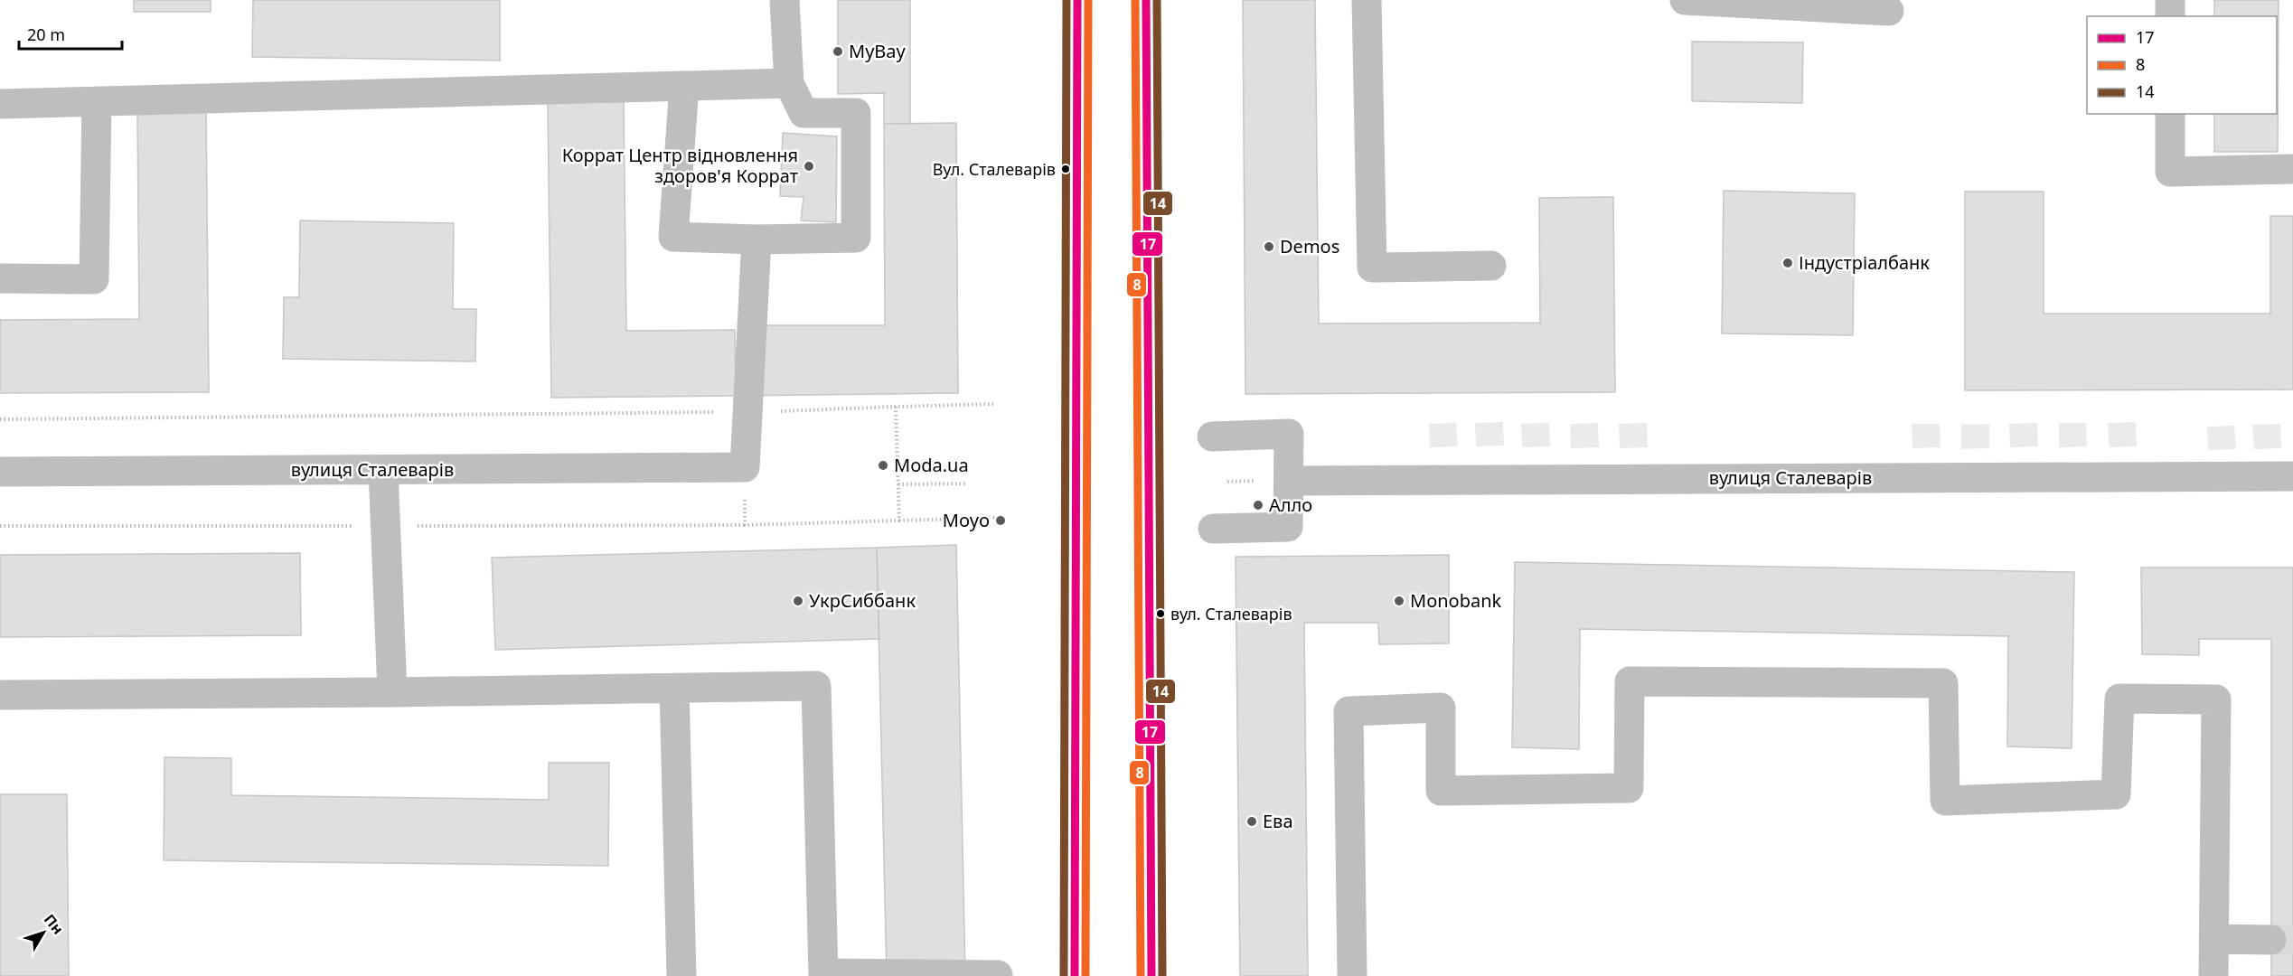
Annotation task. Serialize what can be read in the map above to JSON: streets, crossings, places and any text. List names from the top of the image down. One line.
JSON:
{"streets":{"street":["вулиця Сталеварів"]},"places":["MyBay","Коррат Центр відновлення здоров'я Коррат","Вул. Сталеварів","Demos","Індустріалбанк","Moda.ua","Алло","Moyo","УкрСиббанк","Monobank","вул. Сталеварів","Ева"],"lines":["transit line 17","transit line 8","transit line 14"],"legend":["17","8","14"],"scale_bar":"20 m","north":"top right"}
